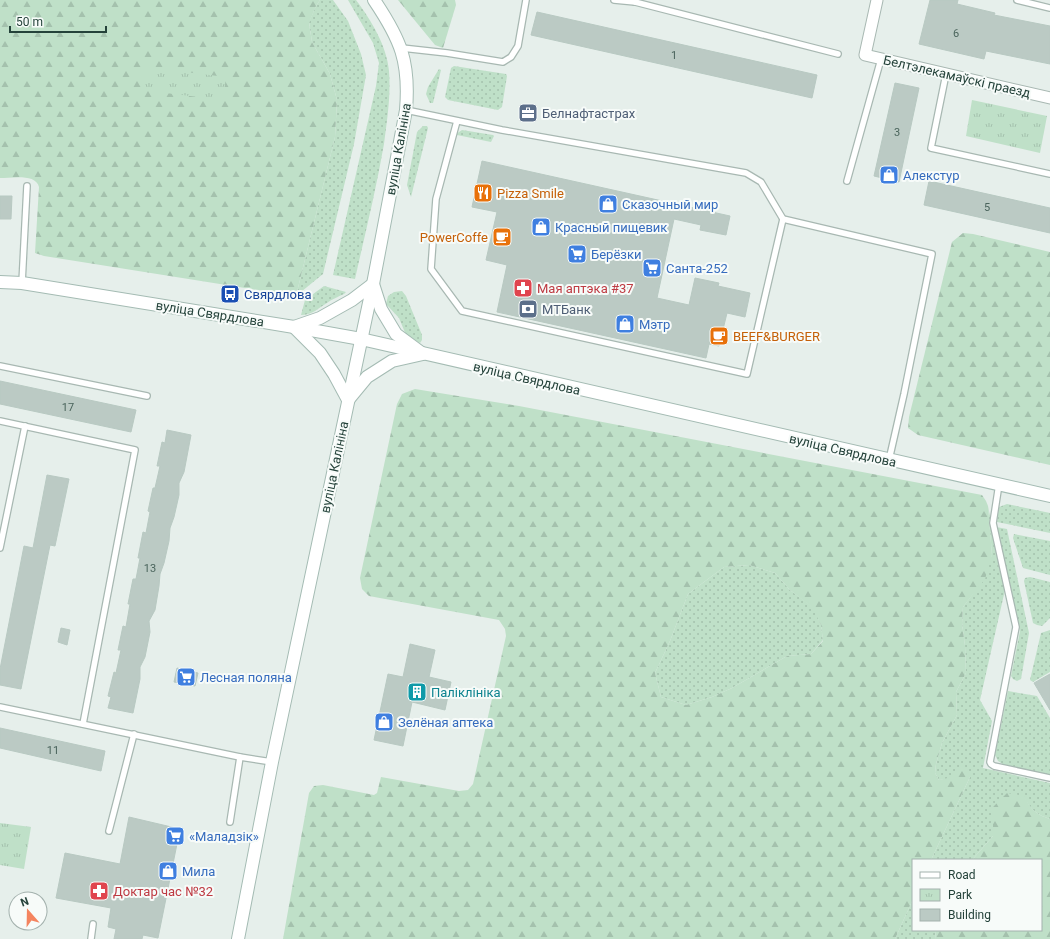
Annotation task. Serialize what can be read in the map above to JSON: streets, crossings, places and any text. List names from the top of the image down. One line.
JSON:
{"streets":{"main road":["вуліца Калініна","вуліца Свярдлова"],"street":["Белтэлекамаўскі праезд"]},"crossings":[["вуліца Калініна","вуліца Свярдлова"]],"places":{"office":["Белнафтастрах"],"shop":["Алекстур","Сказочный мир","Красный пищевик","Мэтр","Зелёная аптека","Мила"],"restaurant":["Pizza Smile"],"cafe":["PowerCoffe","BEEF&BURGER"],"supermarket":["Берёзки","Санта-252","Лесная поляна","«Маладзік»"],"pharmacy":["Мая аптэка #37","Доктар час №32"],"bus stop":["Свярдлова"],"bank":["МТБанк"],"building":["Паліклініка"]},"house_numbers":["6","1","3","5","17","13","11"],"legend":["Road","Park","Building"],"scale_bar":"50 m","north":"top"}
